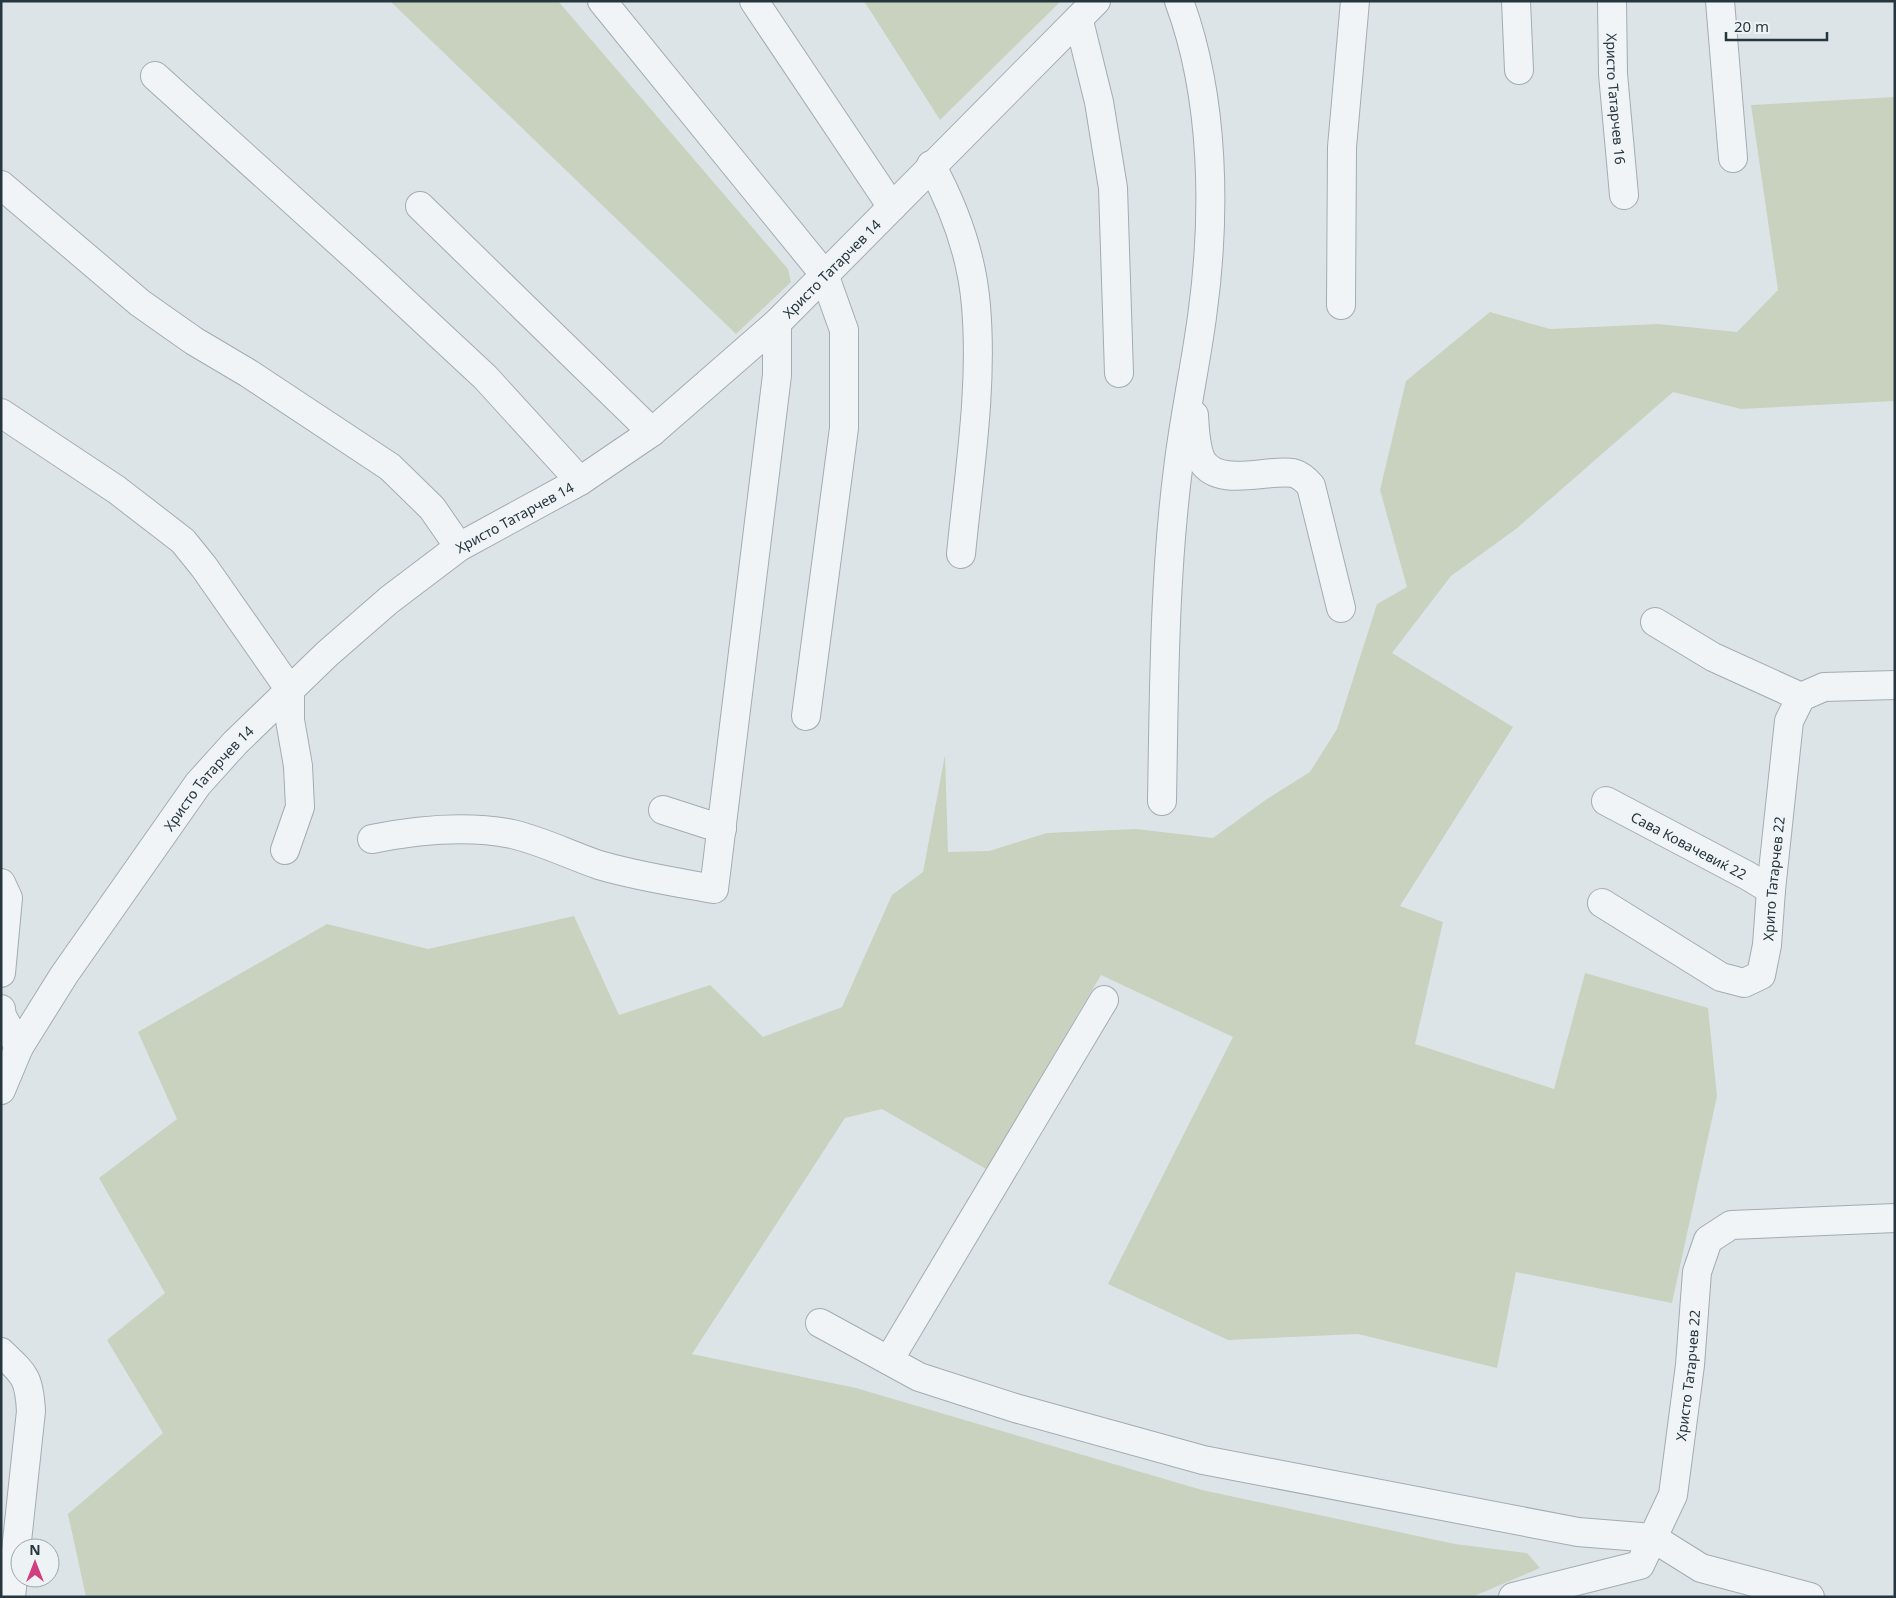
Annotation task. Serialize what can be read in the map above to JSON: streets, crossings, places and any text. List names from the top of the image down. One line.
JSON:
{"streets":{"street":["Христо Татарчев 16","Христо Татарчев 14","Сава Ковачевиќ 22","Хрито Татарчев 22","Христо Татарчев 22"]},"crossings":[["Сава Ковачевиќ 22","Хрито Татарчев 22"]],"scale_bar":"20 m","north":"top"}
